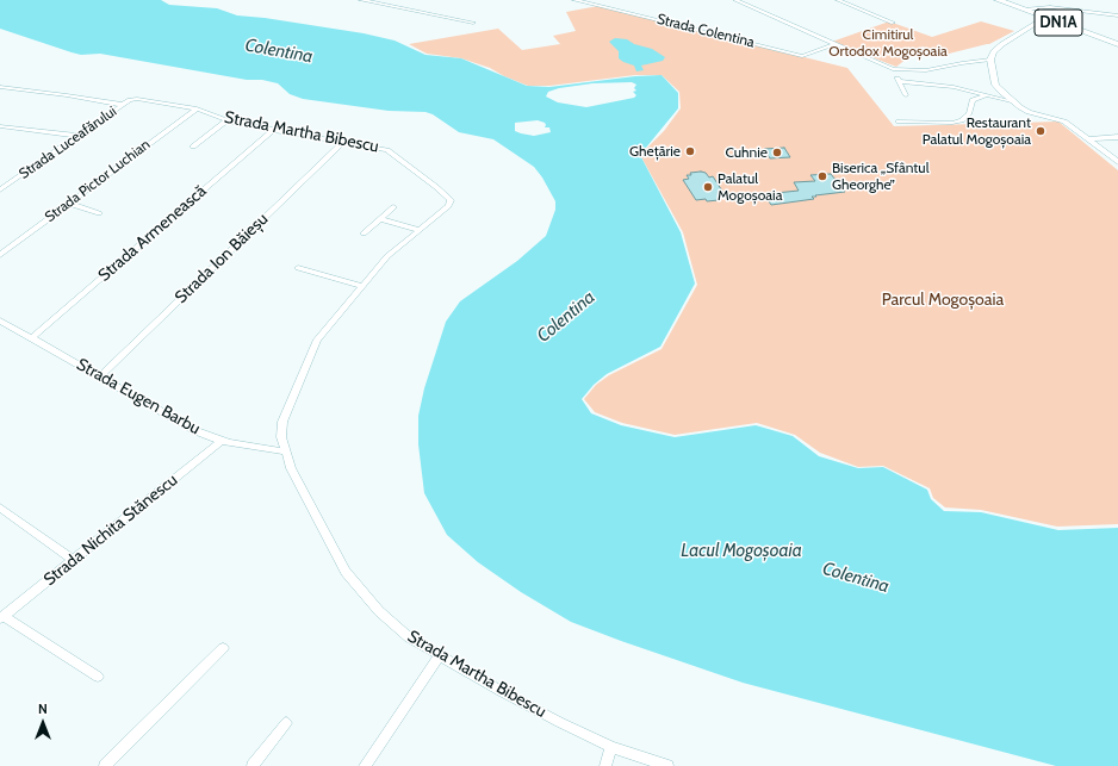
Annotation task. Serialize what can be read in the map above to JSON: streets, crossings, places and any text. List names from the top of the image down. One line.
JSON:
{"streets":{"main road":["DN1A"],"street":["Strada Colentina","Strada Martha Bibescu","Strada Luceafărului","Strada Pictor Luchian","Strada Armenească","Strada Ion Băieșu","Strada Eugen Barbu","Strada Nichita Stănescu"]},"crossings":[["Strada Martha Bibescu","Strada Luceafărului"],["Strada Martha Bibescu","Strada Pictor Luchian"],["Strada Martha Bibescu","Strada Armenească"],["Strada Martha Bibescu","Strada Ion Băieșu"],["Strada Martha Bibescu","Strada Eugen Barbu"],["Strada Armenească","Strada Eugen Barbu"],["Strada Ion Băieșu","Strada Eugen Barbu"],["Strada Eugen Barbu","Strada Nichita Stănescu"]],"water":["Colentina","Lacul Mogoșoaia"],"parks":["Cimitirul Ortodox Mogoșoaia","Parcul Mogoșoaia"],"places":["Restaurant Palatul Mogoșoaia","Ghețărie","Cuhnie","Biserica „Sfântul Gheorghe”","Palatul Mogoșoaia"],"north":"top"}
